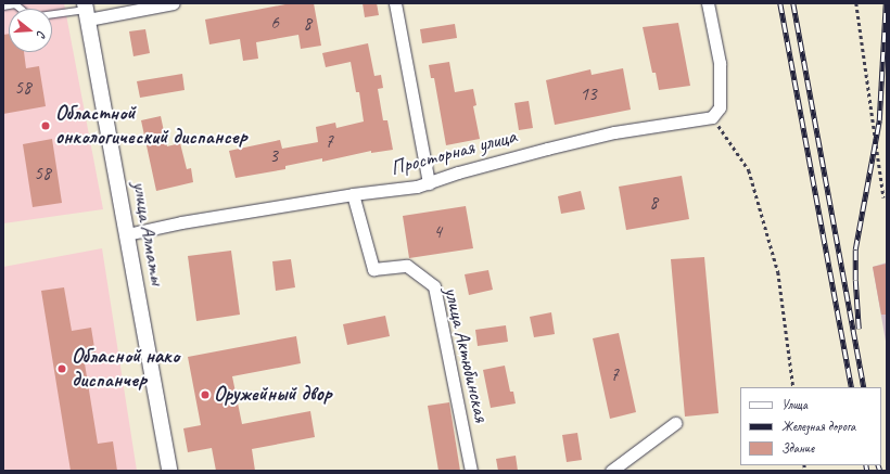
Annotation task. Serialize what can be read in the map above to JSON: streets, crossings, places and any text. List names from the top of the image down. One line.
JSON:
{"streets":{"street":["Просторная улица","улица Алматы","улица Актюбинская"]},"crossings":[["Просторная улица","улица Алматы"],["Просторная улица","улица Актюбинская"]],"places":["Областной онкологический диспансер","Обласной нако диспанчер","Оружейный двор"],"house_numbers":["6","8","58","13","7","3","58","8","4","7"],"legend":["Улица","Железная дорога","Здание"],"north":"right"}
